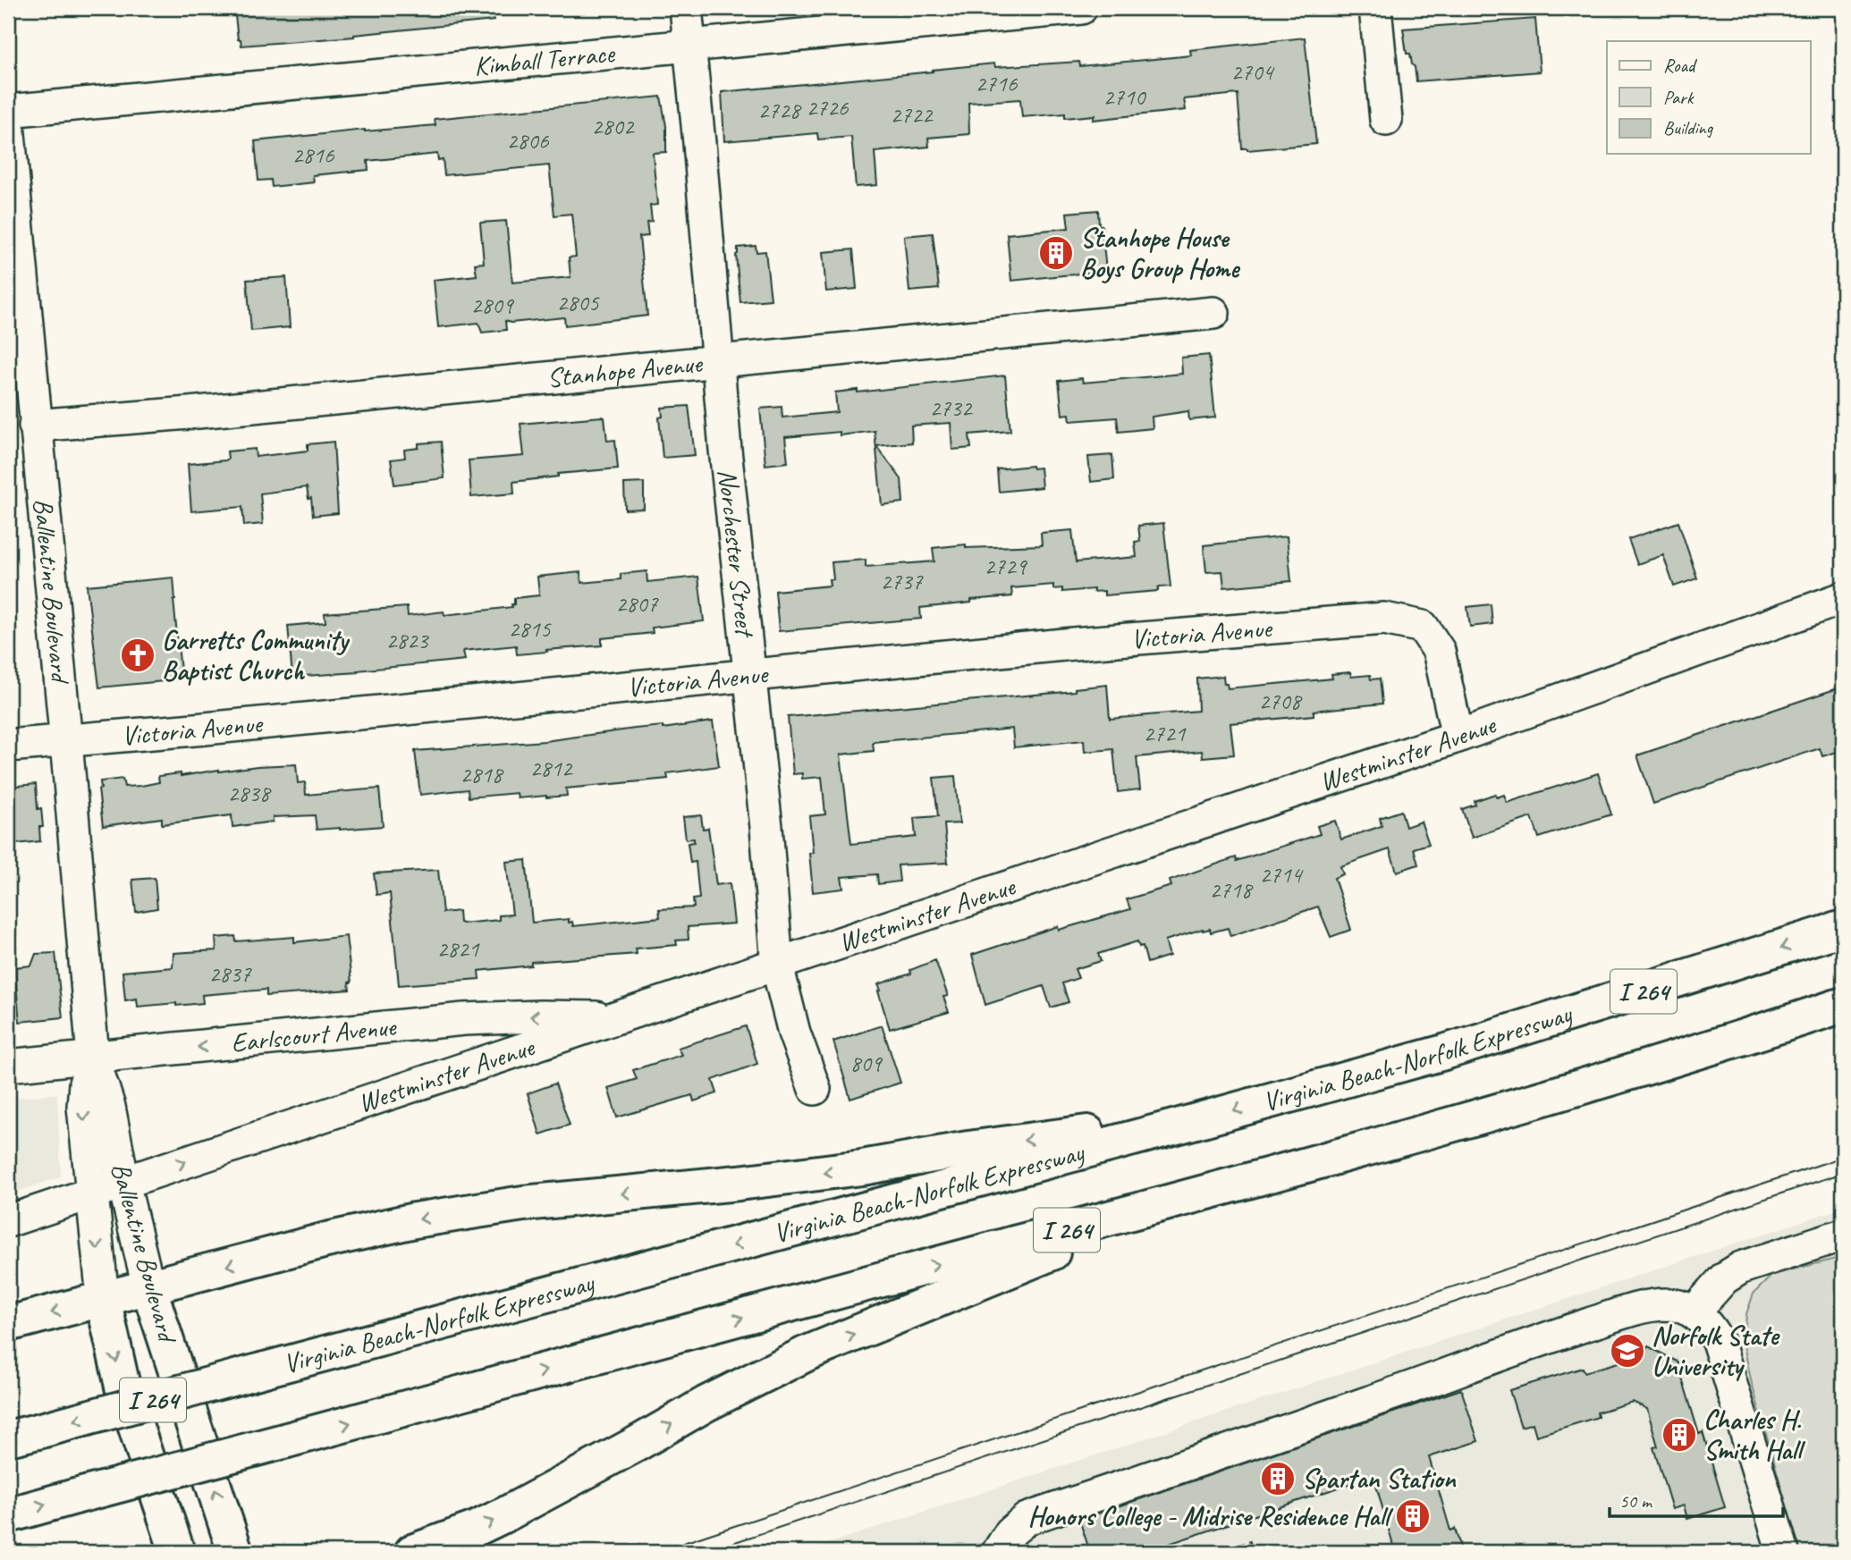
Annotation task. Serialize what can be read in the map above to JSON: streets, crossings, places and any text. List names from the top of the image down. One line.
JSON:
{"streets":{"main road":["Ballentine Boulevard","I 264","Virginia Beach-Norfolk Expressway"],"street":["Kimball Terrace","Stanhope Avenue","Norchester Street","Victoria Avenue","Westminster Avenue","Earlscourt Avenue"]},"crossings":[["Kimball Terrace","Norchester Street"],["Stanhope Avenue","Norchester Street"],["Stanhope Avenue","Ballentine Boulevard"],["Norchester Street","Victoria Avenue"],["Norchester Street","Westminster Avenue"],["Ballentine Boulevard","Victoria Avenue"],["Ballentine Boulevard","Westminster Avenue"],["Ballentine Boulevard","Earlscourt Avenue"],["Victoria Avenue","Westminster Avenue"],["Westminster Avenue","Earlscourt Avenue"]],"one_way":["Earlscourt Avenue"],"places":{"building":["Stanhope House Boys Group Home","Charles H. Smith Hall","Spartan Station","Honors College - Midrise Residence Hall"],"church":["Garretts Community Baptist Church"],"school or university":["Norfolk State University"]},"house_numbers":["2704","2716","2710","2726","2728","2722","2802","2806","2816","2805","2809","2732","2729","2737","2807","2815","2823","2708","2721","2812","2818","2838","2714","2718","2821","2837","809"],"legend":["Road","Park","Building"],"scale_bar":"50 m"}
